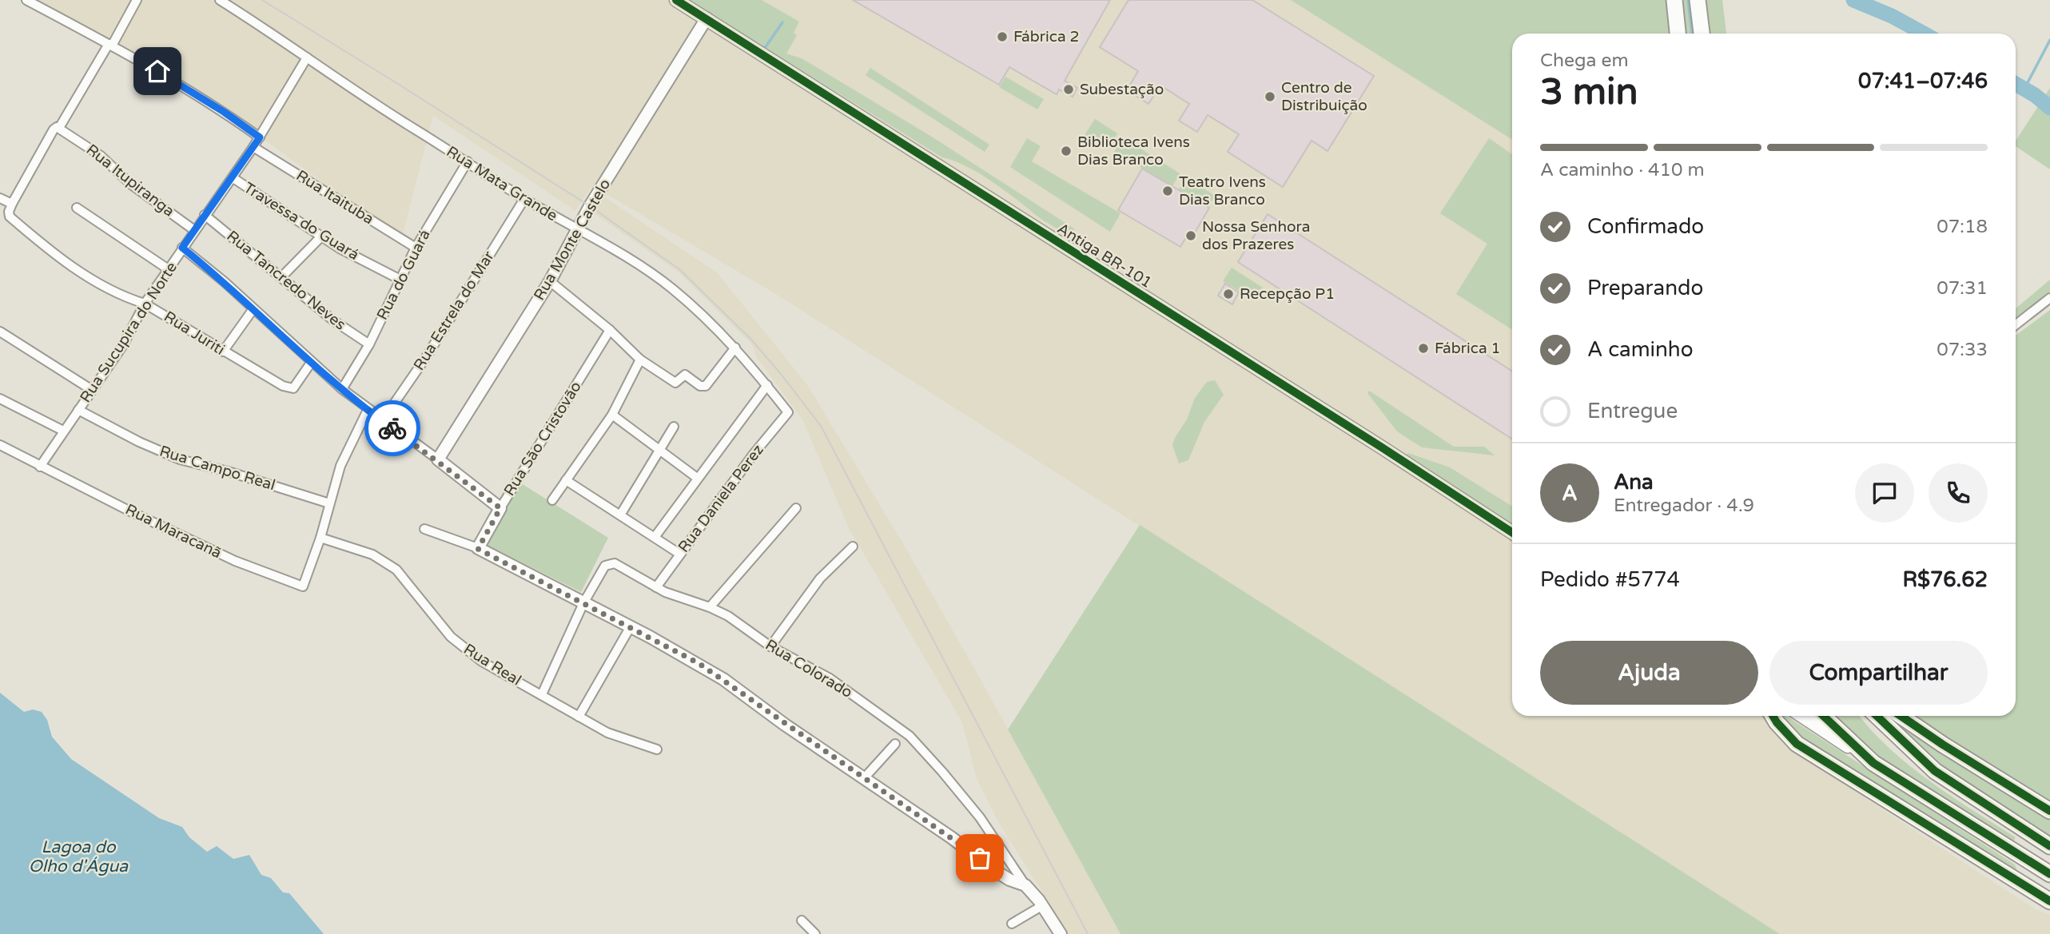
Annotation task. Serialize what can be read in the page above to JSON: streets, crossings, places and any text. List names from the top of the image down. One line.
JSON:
{"streets":{"main road":["Antiga BR-101"],"street":["Rua Itupiranga","Rua Mata Grande","Rua Itaituba","Travessa do Guará","Rua Monte Castelo","Rua do Guará","Rua Tancredo Neves","Rua Estrela do Mar","Rua Sucupira do Norte","Rua Juriti","Rua São Cristovão","Rua Campo Real","Rua Daniela Perez","Rua Maracanã","Rua Real","Rua Colorado"]},"crossings":[["Rua Itupiranga","Rua Sucupira do Norte"],["Rua Mata Grande","Rua Monte Castelo"],["Rua Mata Grande","Rua do Guará"],["Rua Mata Grande","Rua Estrela do Mar"],["Rua Mata Grande","Rua Sucupira do Norte"],["Rua Mata Grande","Rua Daniela Perez"],["Rua Itaituba","Rua do Guará"],["Rua Itaituba","Rua Sucupira do Norte"],["Travessa do Guará","Rua do Guará"],["Travessa do Guará","Rua Sucupira do Norte"],["Rua Monte Castelo","Antiga BR-101"],["Rua do Guará","Rua Tancredo Neves"],["Rua Tancredo Neves","Rua Sucupira do Norte"],["Rua Sucupira do Norte","Rua Juriti"],["Rua Sucupira do Norte","Rua Campo Real"],["Rua Sucupira do Norte","Rua Maracanã"],["Rua Daniela Perez","Rua Colorado"],["Rua Maracanã","Rua Real"]],"water":["Lagoa do Olho d'Água"],"places":["Fábrica 2","Subestação","Centro de Distribuição","Biblioteca Ivens Dias Branco","Teatro Ivens Dias Branco","Nossa Senhora dos Prazeres","Recepção P1","Fábrica 1"],"page":{"heading":["3 min","Chega em","07:41–07:46"],"panel":["Ana","Entregador · 4.9","Pedido #5774","R$76.62"],"bar":"A caminho · 410 m","list":[["Confirmado","07:18"],["Preparando","07:31"],["A caminho","07:33"],"Entregue"],"round":"A","buttons":["Ajuda","Compartilhar"]}}
